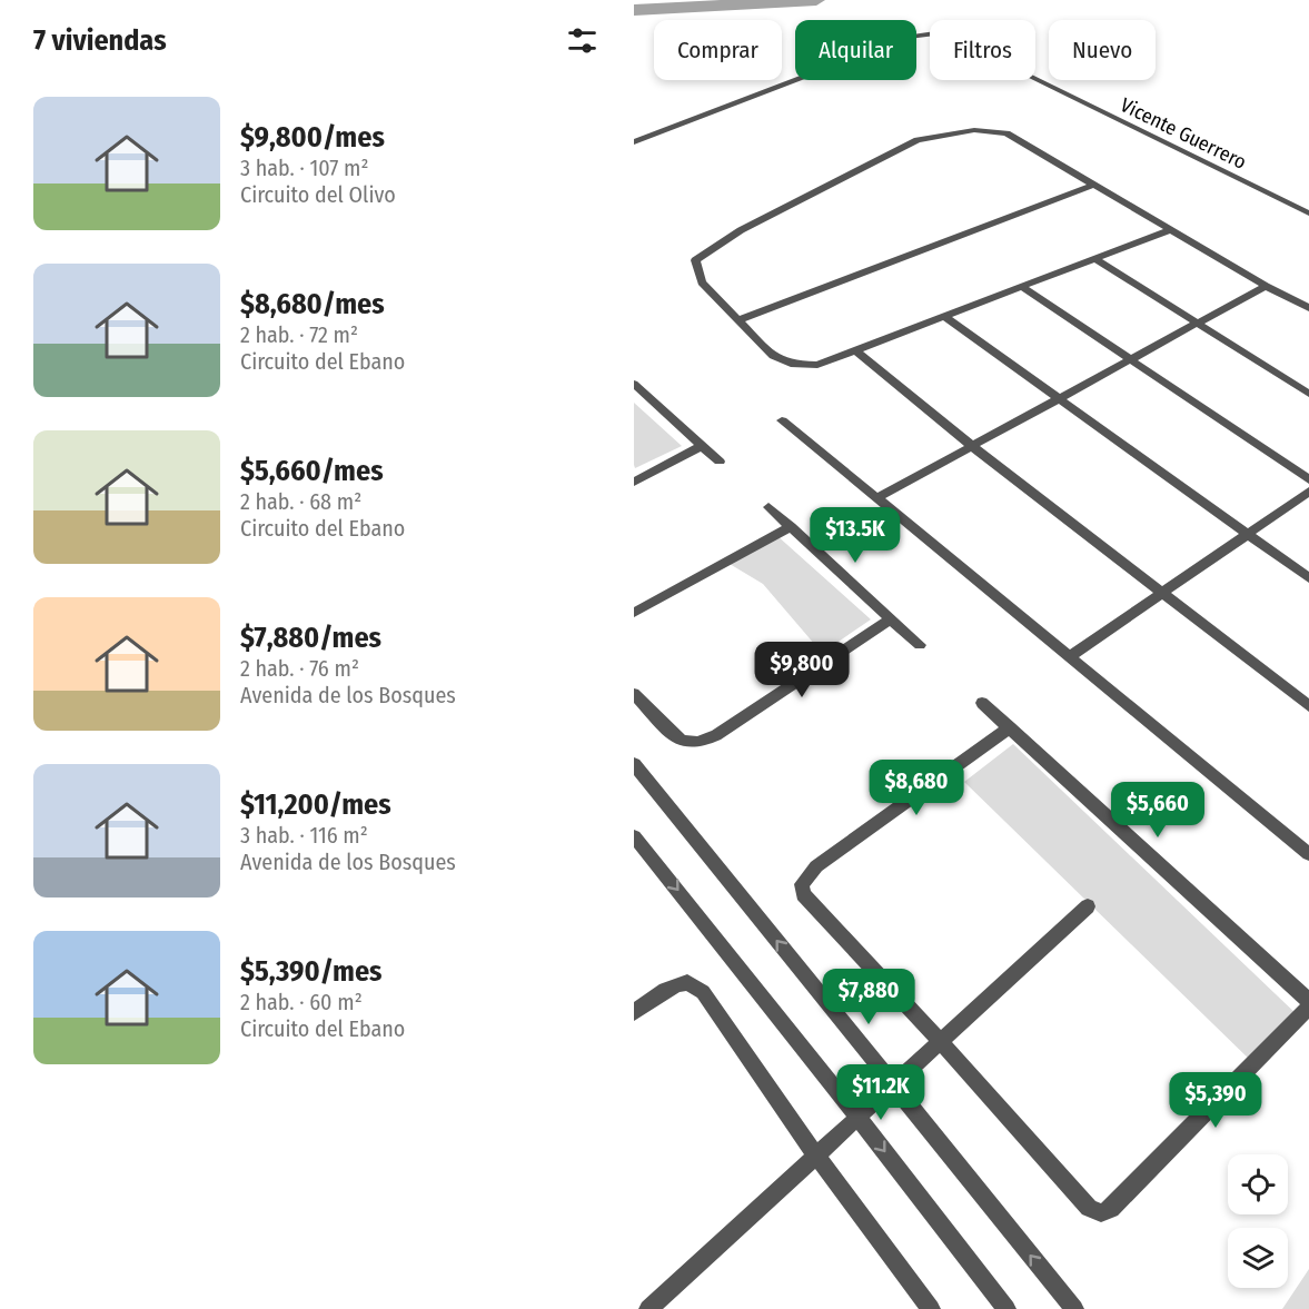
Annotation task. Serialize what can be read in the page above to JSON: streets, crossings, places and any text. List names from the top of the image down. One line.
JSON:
{"streets":{"street":["Vicente Guerrero"]},"page":{"heading":"7 viviendas","chip":["Comprar","Alquilar","Filtros","Nuevo"],"list":[{"name":"$9,800/mes","note":"3 hab. · 107 m² · Circuito del Olivo"},{"name":"$8,680/mes","note":"2 hab. · 72 m² · Circuito del Ebano"},{"name":"$5,660/mes","note":"2 hab. · 68 m² · Circuito del Ebano"},{"name":"$7,880/mes","note":"2 hab. · 76 m² · Avenida de los Bosques"},{"name":"$11,200/mes","note":"3 hab. · 116 m² · Avenida de los Bosques"},{"name":"$5,390/mes","note":"2 hab. · 60 m² · Circuito del Ebano"}],"price":["$13.5K","$9,800","$8,680","$5,660","$7,880","$11.2K","$5,390"]}}
